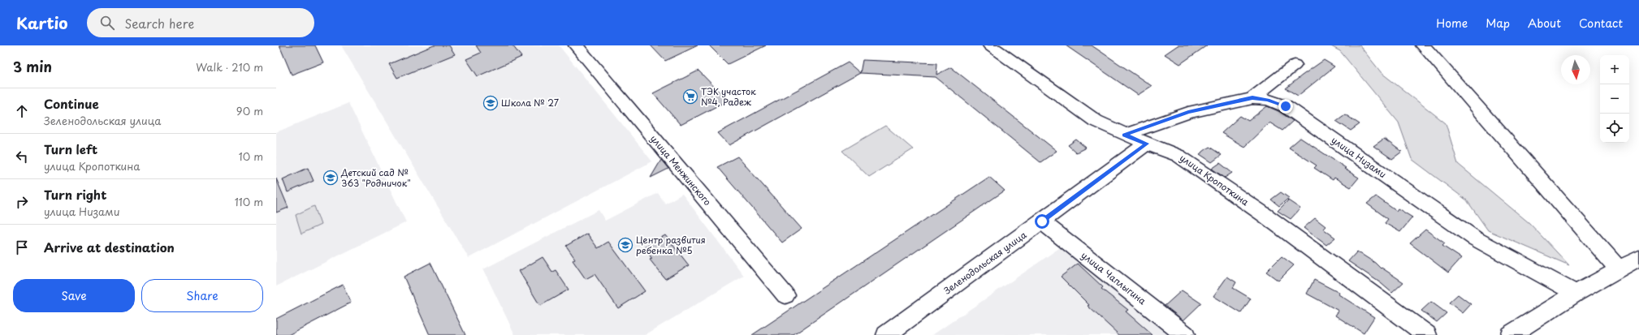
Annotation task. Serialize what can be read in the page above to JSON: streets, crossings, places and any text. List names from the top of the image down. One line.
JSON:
{"streets":{"street":["улица Низами","улица Менжинского","улица Кропоткина","Зеленодольская улица","улица Чаплыгина"]},"crossings":[["улица Низами","улица Кропоткина"],["улица Кропоткина","Зеленодольская улица"],["Зеленодольская улица","улица Чаплыгина"]],"places":{"supermarket":["ТЭК участок №4, Радеж"],"school or university":["Школа № 27","Детский сад № 363 \"Родничок\"","Центр развития ребенка №5"]},"north":"bottom","page":{"header":"Kartio","search":"Search here","nav":["Home","Map","About","Contact"],"heading":["3 min","Walk · 210 m"],"map_buttons":["+","−"],"list":[["Continue","Зеленодольская улица","90 m"],["Turn left","улица Кропоткина","10 m"],["Turn right","улица Низами","110 m"],"Arrive at destination"],"buttons":["Save","Share"]}}
